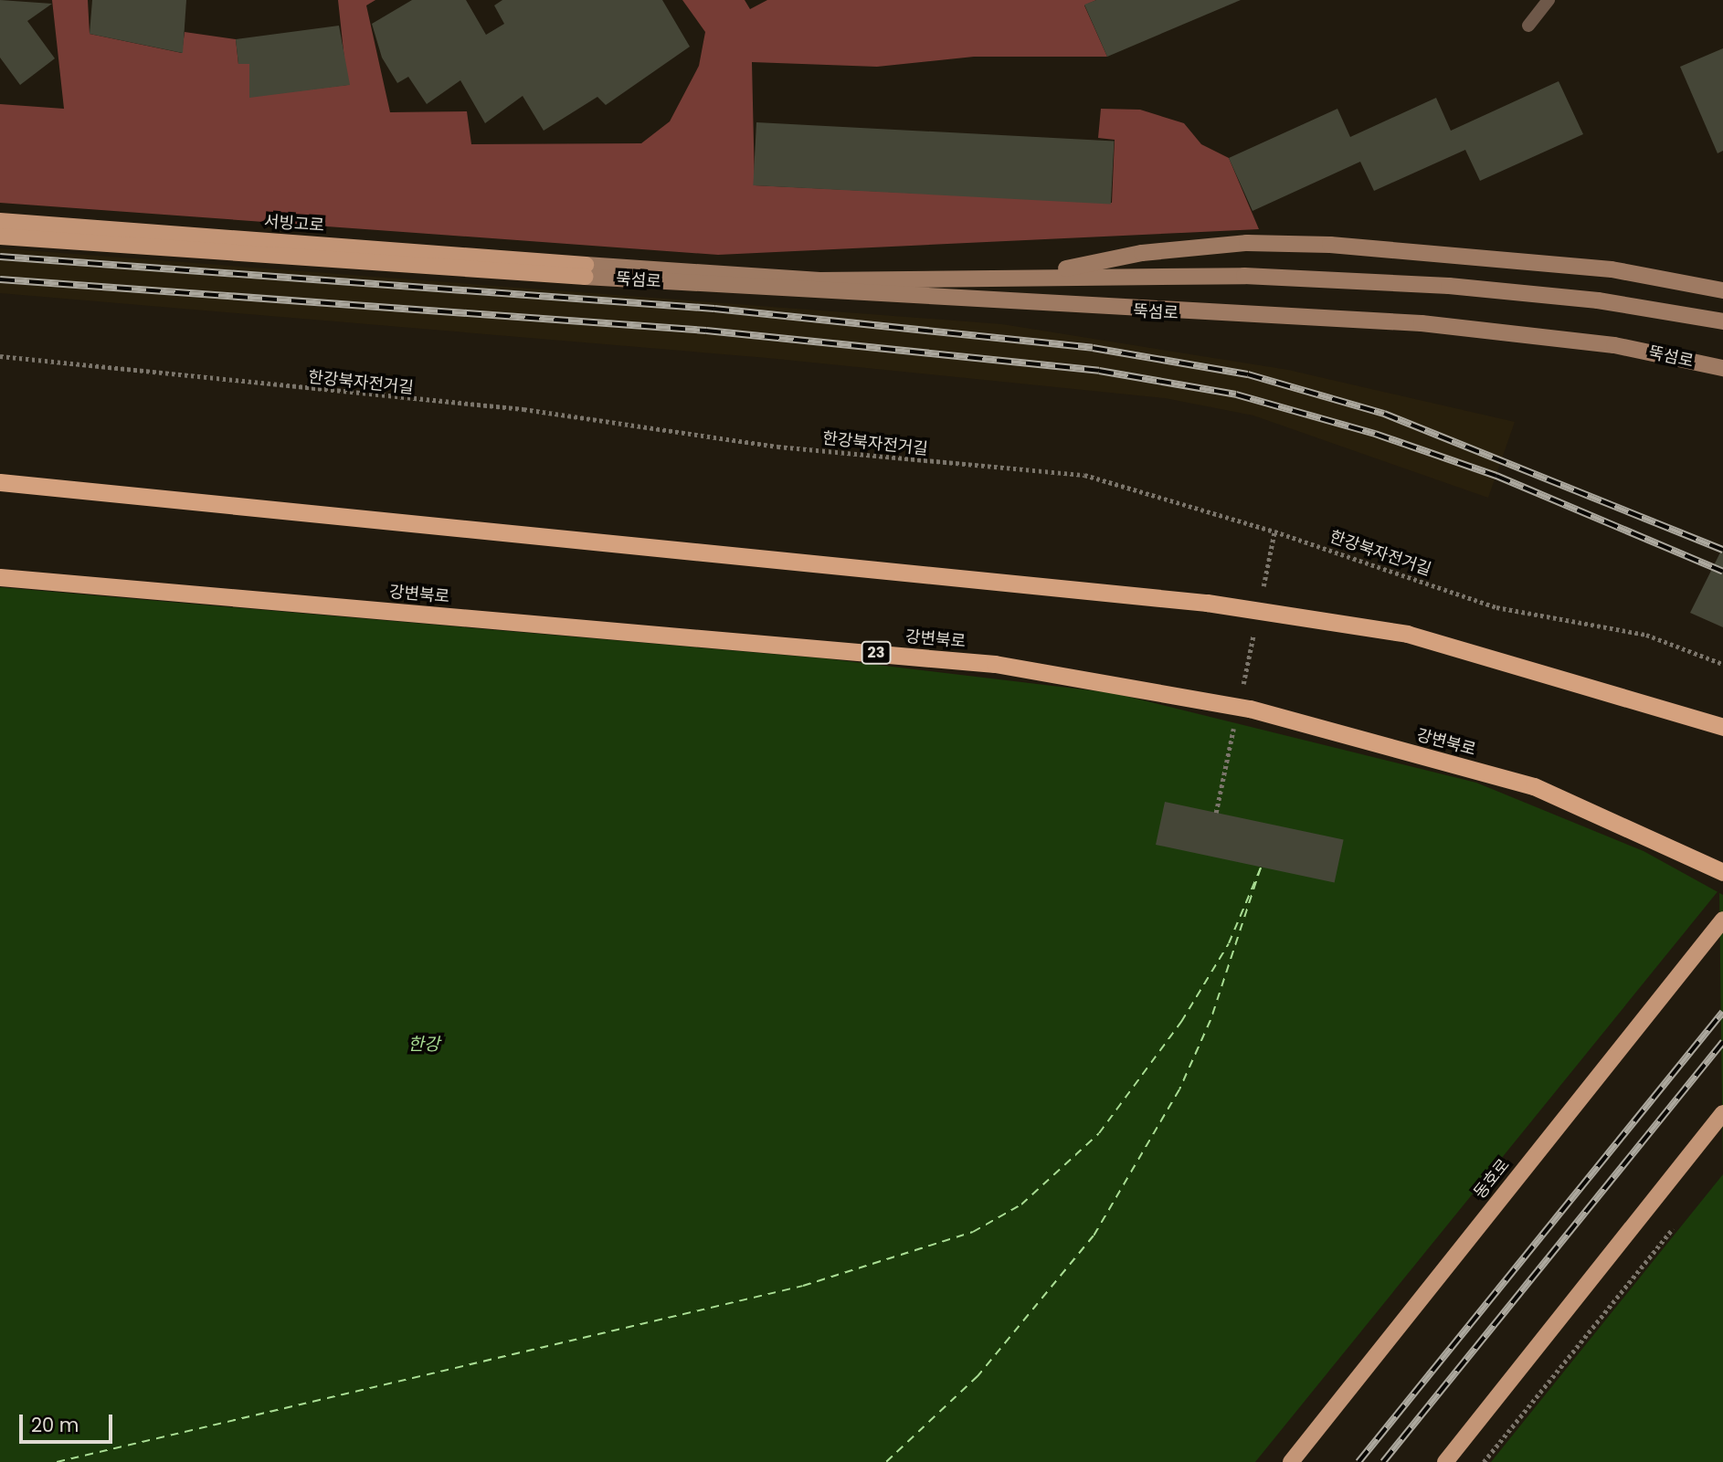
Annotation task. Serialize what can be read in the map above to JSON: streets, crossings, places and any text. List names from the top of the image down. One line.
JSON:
{"streets":{"highway":["강변북로","23"],"main road":["서빙고로","뚝섬로","동호로"],"path":["한강북자전거길"]},"crossings":[["서빙고로","뚝섬로"]],"water":["한강"],"scale_bar":"20 m"}
